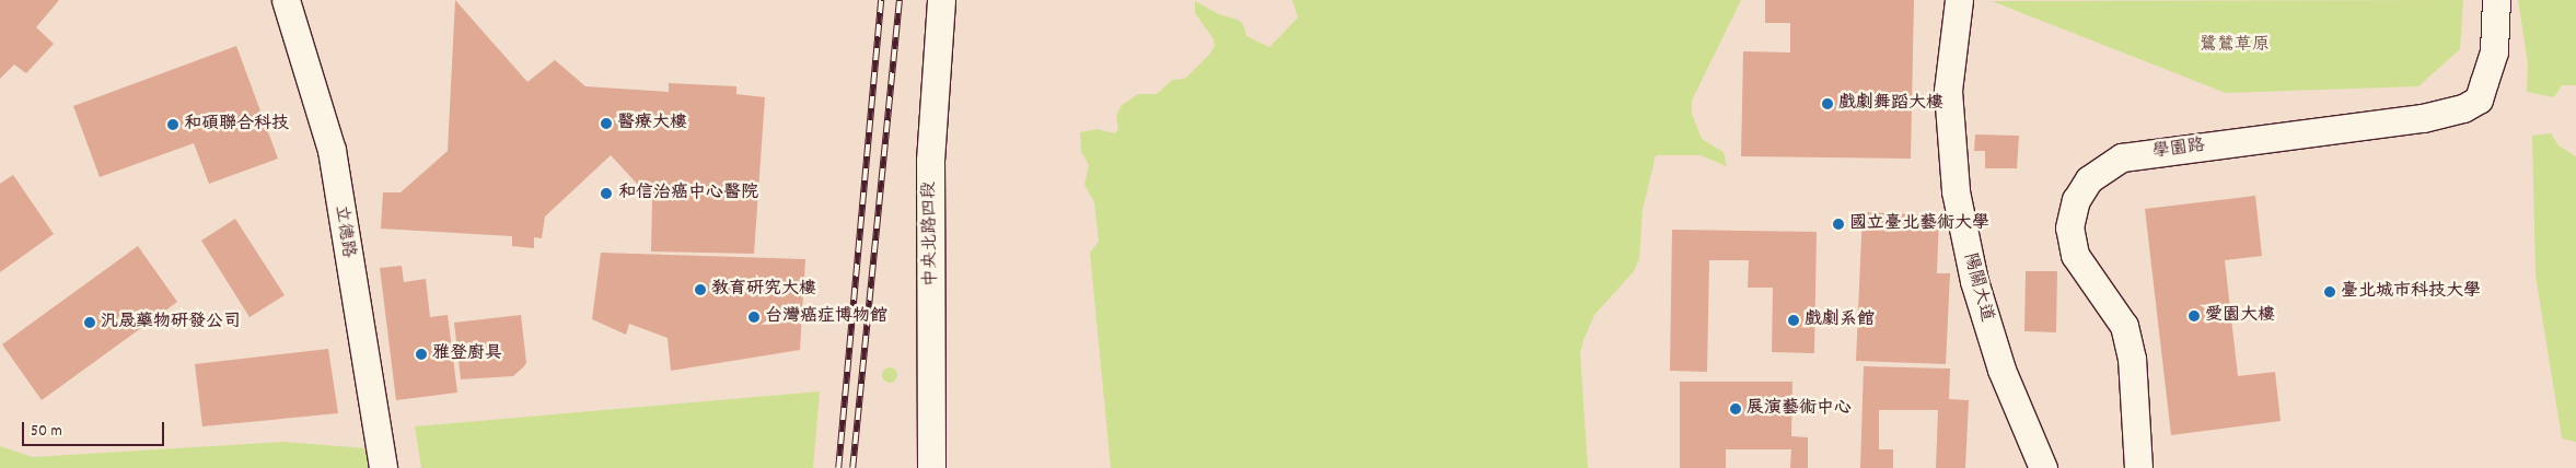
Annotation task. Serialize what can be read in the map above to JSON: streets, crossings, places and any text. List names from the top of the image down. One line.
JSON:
{"streets":{"street":["學園路","立德路","中央北路四段","陽關大道"]},"parks":["鷺鷥草原"],"places":["戲劇舞蹈大樓","醫療大樓","和碩聯合科技","和信治癌中心醫院","國立臺北藝術大學","教育研究大樓","臺北城市科技大學","愛園大樓","台灣癌症博物館","戲劇系館","汎晟藥物研發公司","雅登廚具","展演藝術中心"],"scale_bar":"50 m"}
